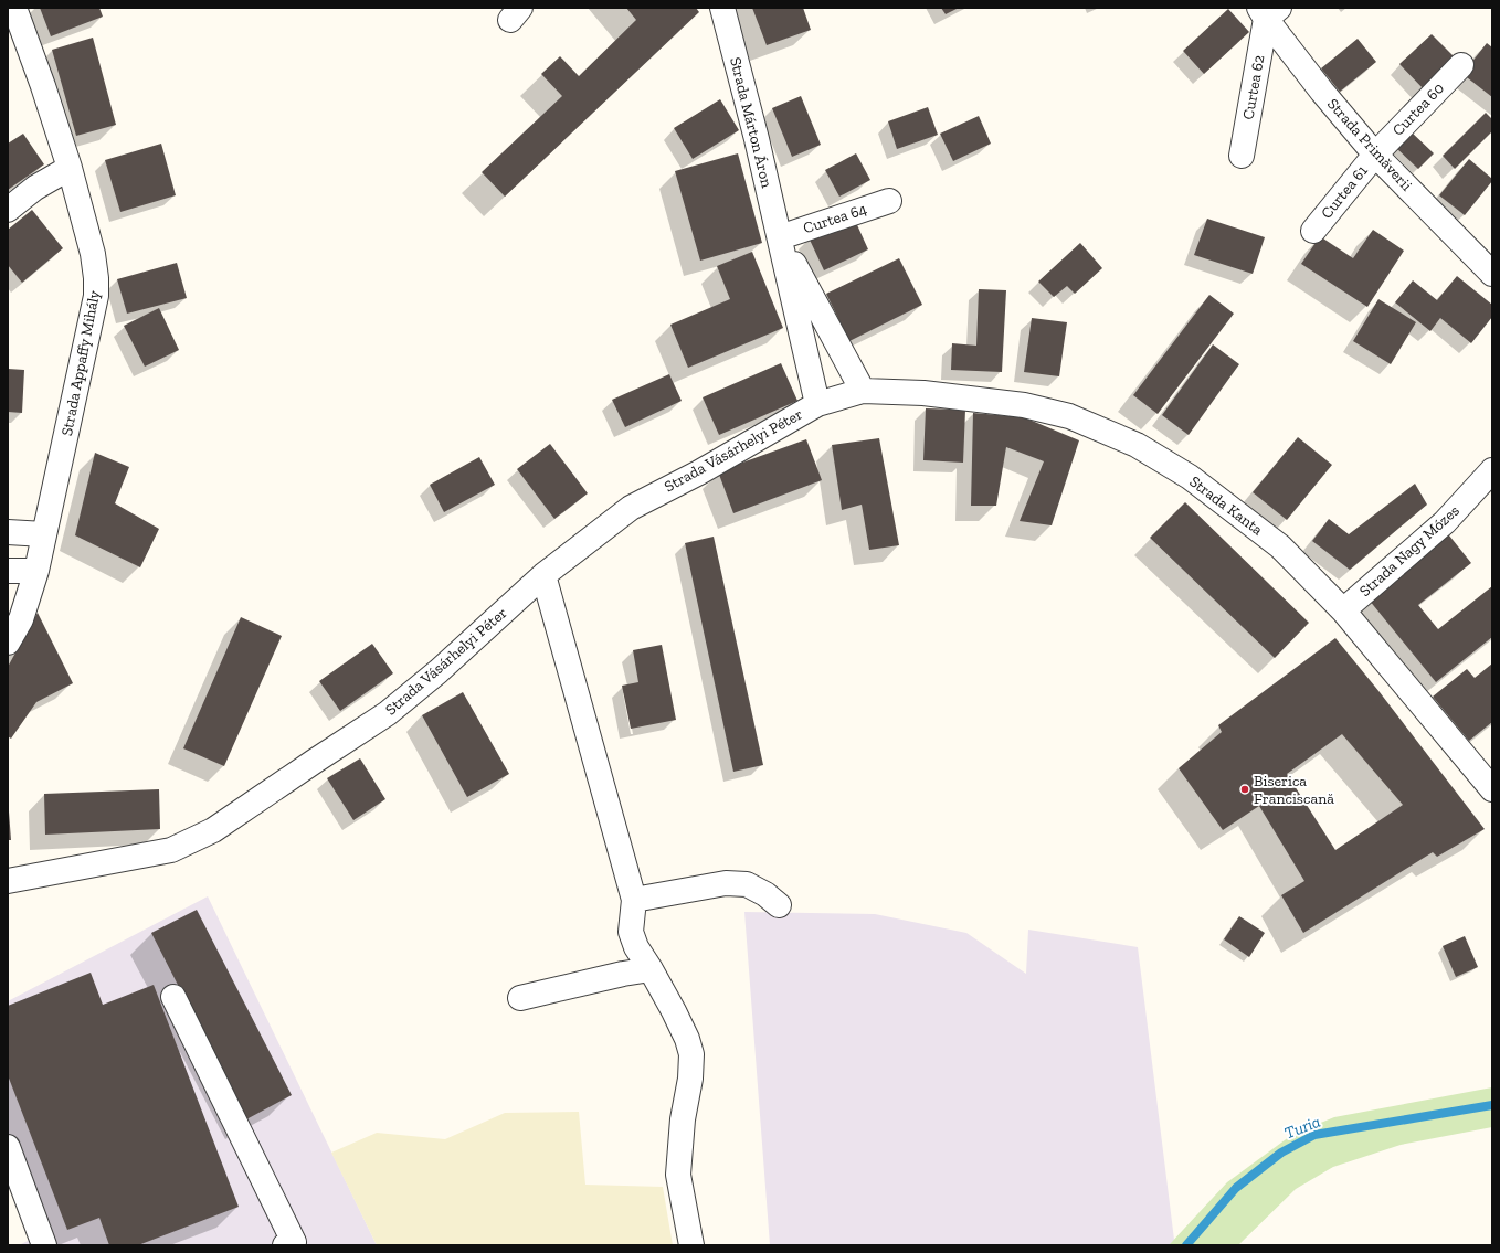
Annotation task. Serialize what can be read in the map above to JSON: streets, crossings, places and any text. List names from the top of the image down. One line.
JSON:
{"streets":{"street":["Curtea 62","Curtea 60","Strada Márton Áron","Strada Primăverii","Curtea 61","Curtea 64","Strada Appaffy Mihály","Strada Vásárhelyi Péter","Strada Kanta","Strada Nagy Mózes"]},"crossings":[["Curtea 62","Strada Primăverii"],["Curtea 60","Strada Primăverii"],["Curtea 60","Curtea 61"],["Strada Márton Áron","Curtea 64"],["Strada Márton Áron","Strada Vásárhelyi Péter"],["Strada Márton Áron","Strada Kanta"],["Strada Primăverii","Curtea 61"],["Strada Vásárhelyi Péter","Strada Kanta"],["Strada Kanta","Strada Nagy Mózes"]],"water":["Turia"],"places":["Biserica Franciscană"]}
